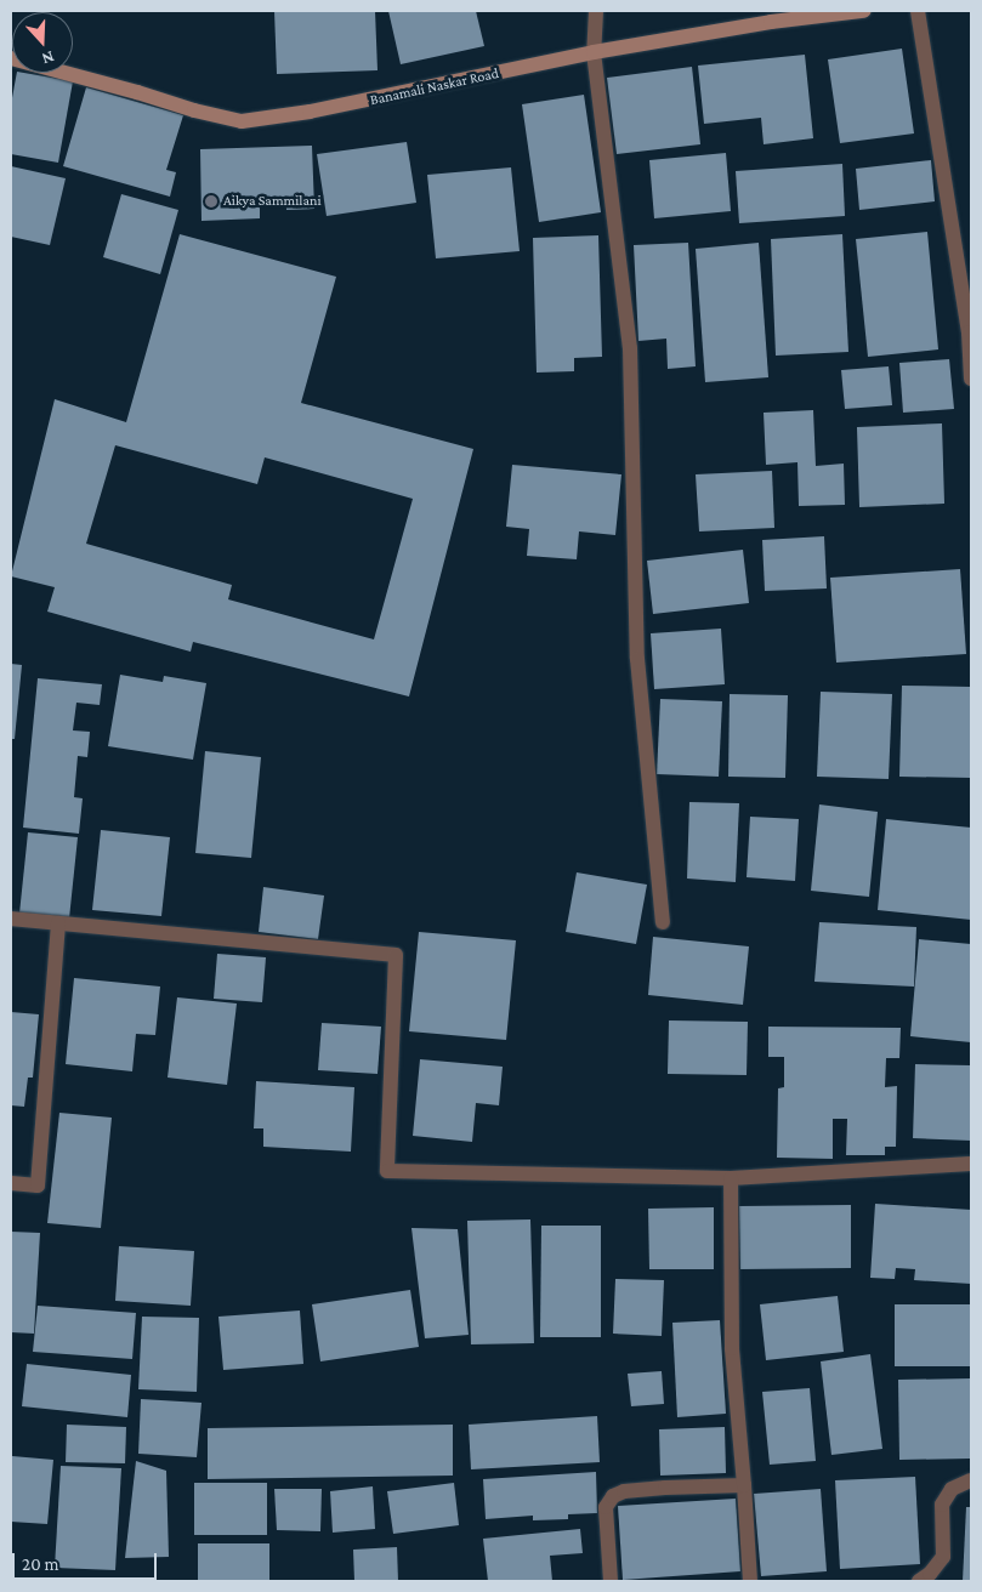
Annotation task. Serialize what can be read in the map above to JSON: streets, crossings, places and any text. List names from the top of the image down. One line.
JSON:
{"streets":{"street":["Banamali Naskar Road"]},"places":["Aikya Sammilani"],"scale_bar":"20 m","north":"bottom"}
